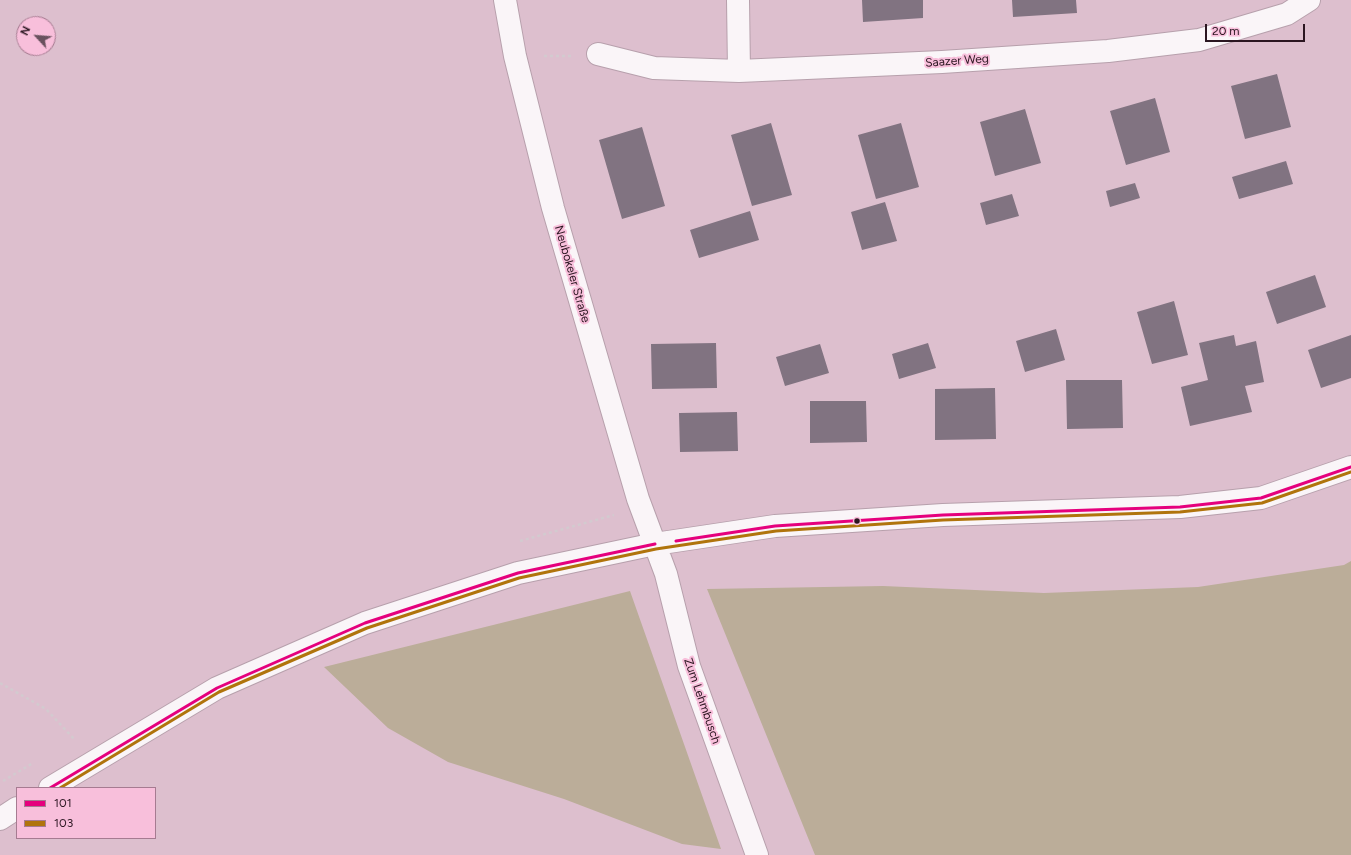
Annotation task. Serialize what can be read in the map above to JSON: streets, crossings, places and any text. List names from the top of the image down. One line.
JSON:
{"streets":{"street":["Saazer Weg","Neubokeler Straße","Zum Lehmbusch"]},"crossings":[["Neubokeler Straße","Zum Lehmbusch"]],"lines":["transit line 101","transit line 103"],"legend":["101","103"],"scale_bar":"20 m","north":"top left"}
